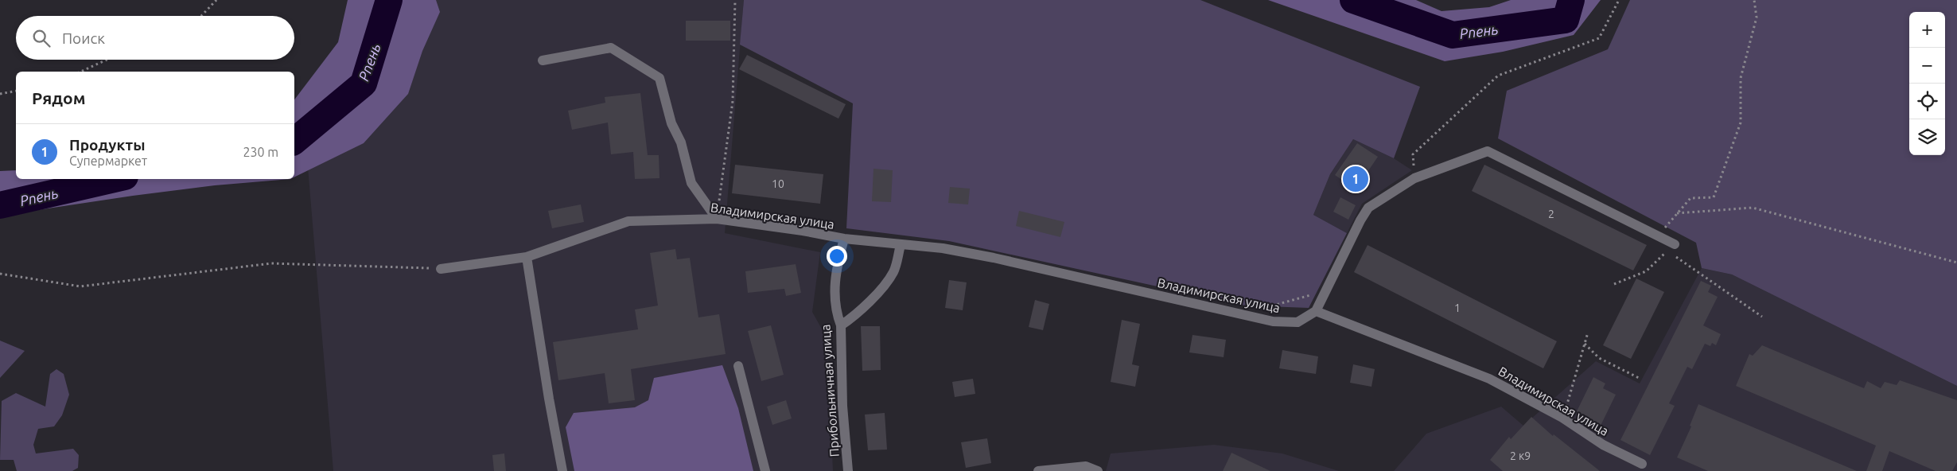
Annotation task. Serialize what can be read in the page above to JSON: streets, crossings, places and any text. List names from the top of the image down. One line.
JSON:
{"streets":{"street":["Владимирская улица","Прибольничная улица"]},"crossings":[["Владимирская улица","Прибольничная улица"]],"water":["Рпень"],"house_numbers":["10","2","1","2 к9"],"page":{"map_buttons":["+","−"],"search":"Поиск","heading":"Рядом","list":[{"mark":"1","name":"Продукты","note":"Супермаркет","value":"230 m"}],"pins":"1"}}
